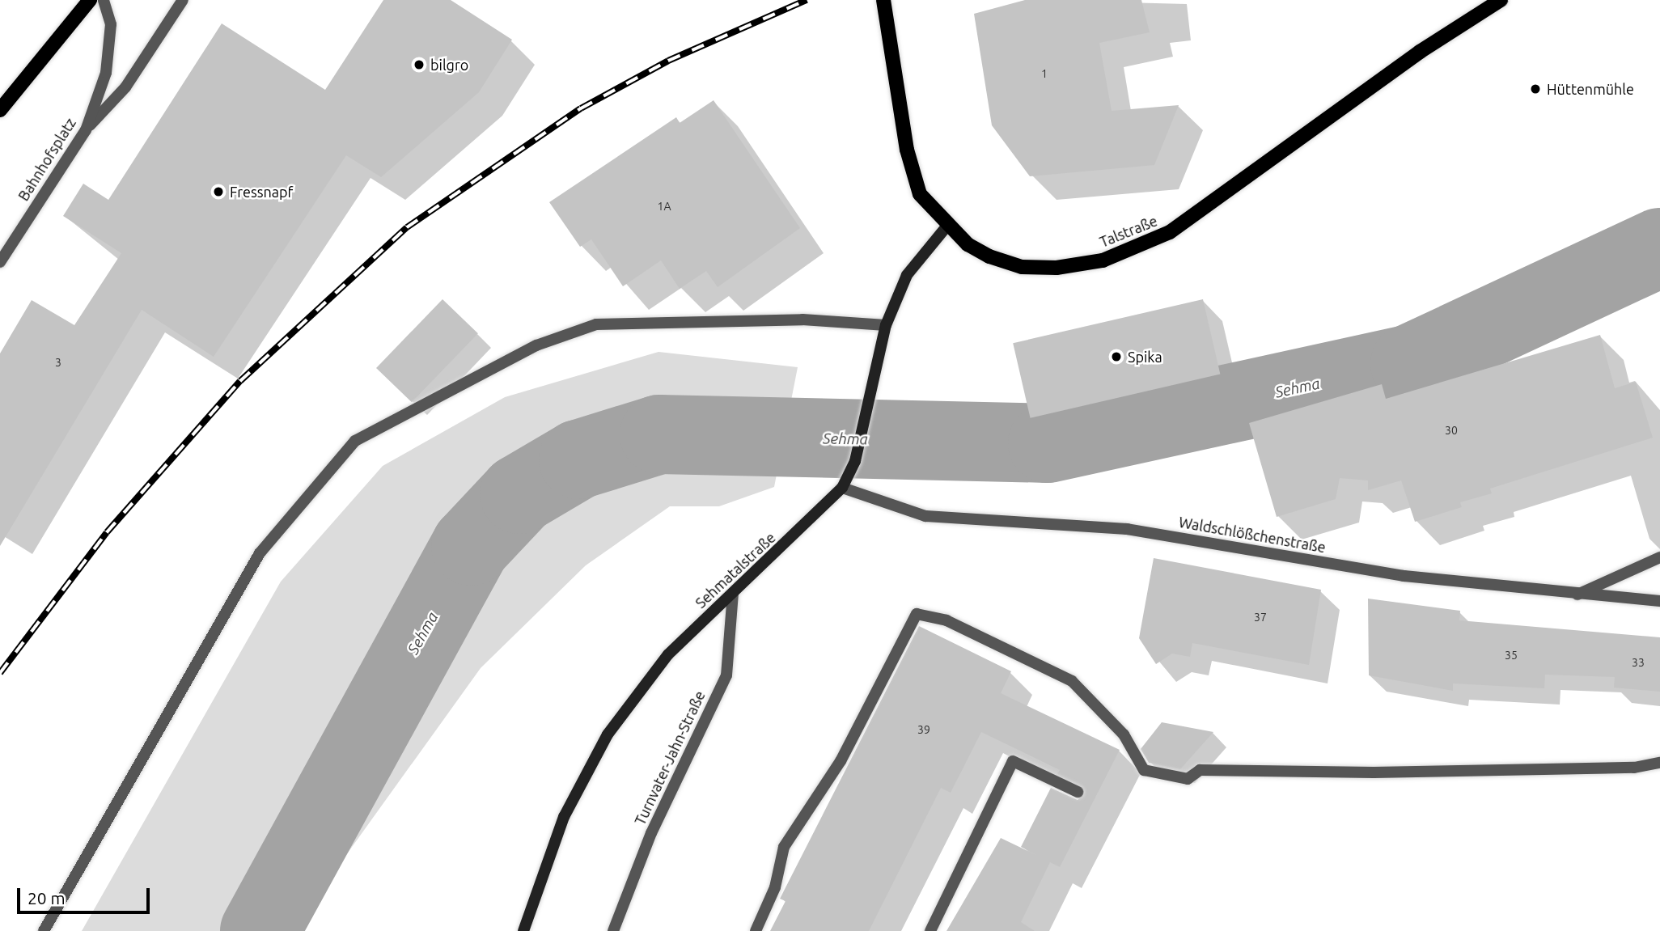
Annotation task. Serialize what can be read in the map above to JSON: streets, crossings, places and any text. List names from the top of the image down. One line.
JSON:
{"streets":{"main road":["Talstraße","Sehmatalstraße"],"street":["Bahnhofsplatz","Waldschlößchenstraße","Turnvater-Jahn-Straße"]},"crossings":[["Talstraße","Sehmatalstraße"],["Waldschlößchenstraße","Sehmatalstraße"],["Sehmatalstraße","Turnvater-Jahn-Straße"]],"water":["Sehma"],"places":["bilgro","Hüttenmühle","Fressnapf","Spika"],"house_numbers":["1","1A","3","30","37","35","33","39"],"scale_bar":"20 m"}
